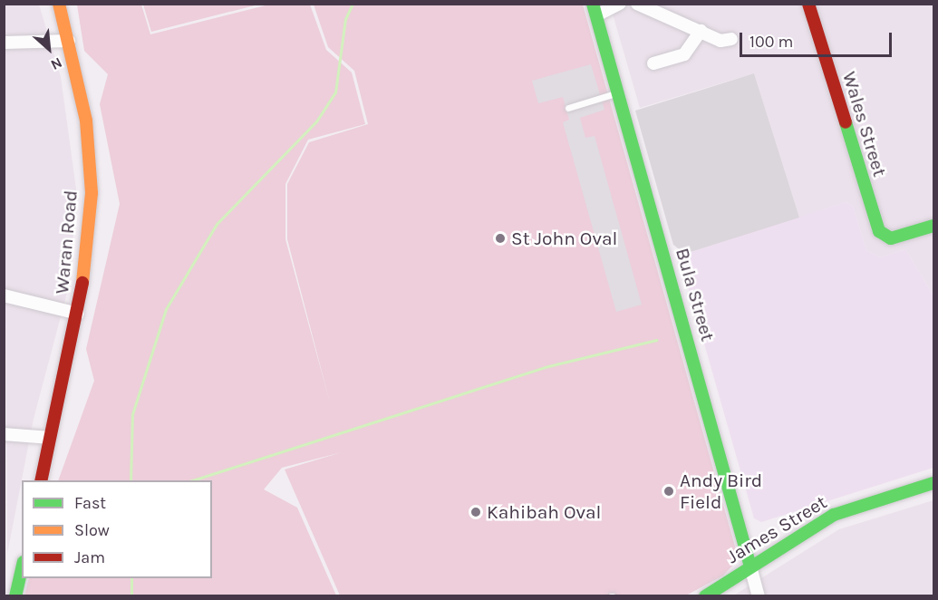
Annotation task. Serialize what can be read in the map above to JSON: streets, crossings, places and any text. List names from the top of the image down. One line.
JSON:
{"streets":{"street":["Wales Street","Waran Road","Bula Street","James Street"]},"crossings":[["Bula Street","James Street"]],"places":["St John Oval","Andy Bird Field","Kahibah Oval"],"legend":["Fast","Slow","Jam"],"scale_bar":"100 m","north":"bottom right"}
